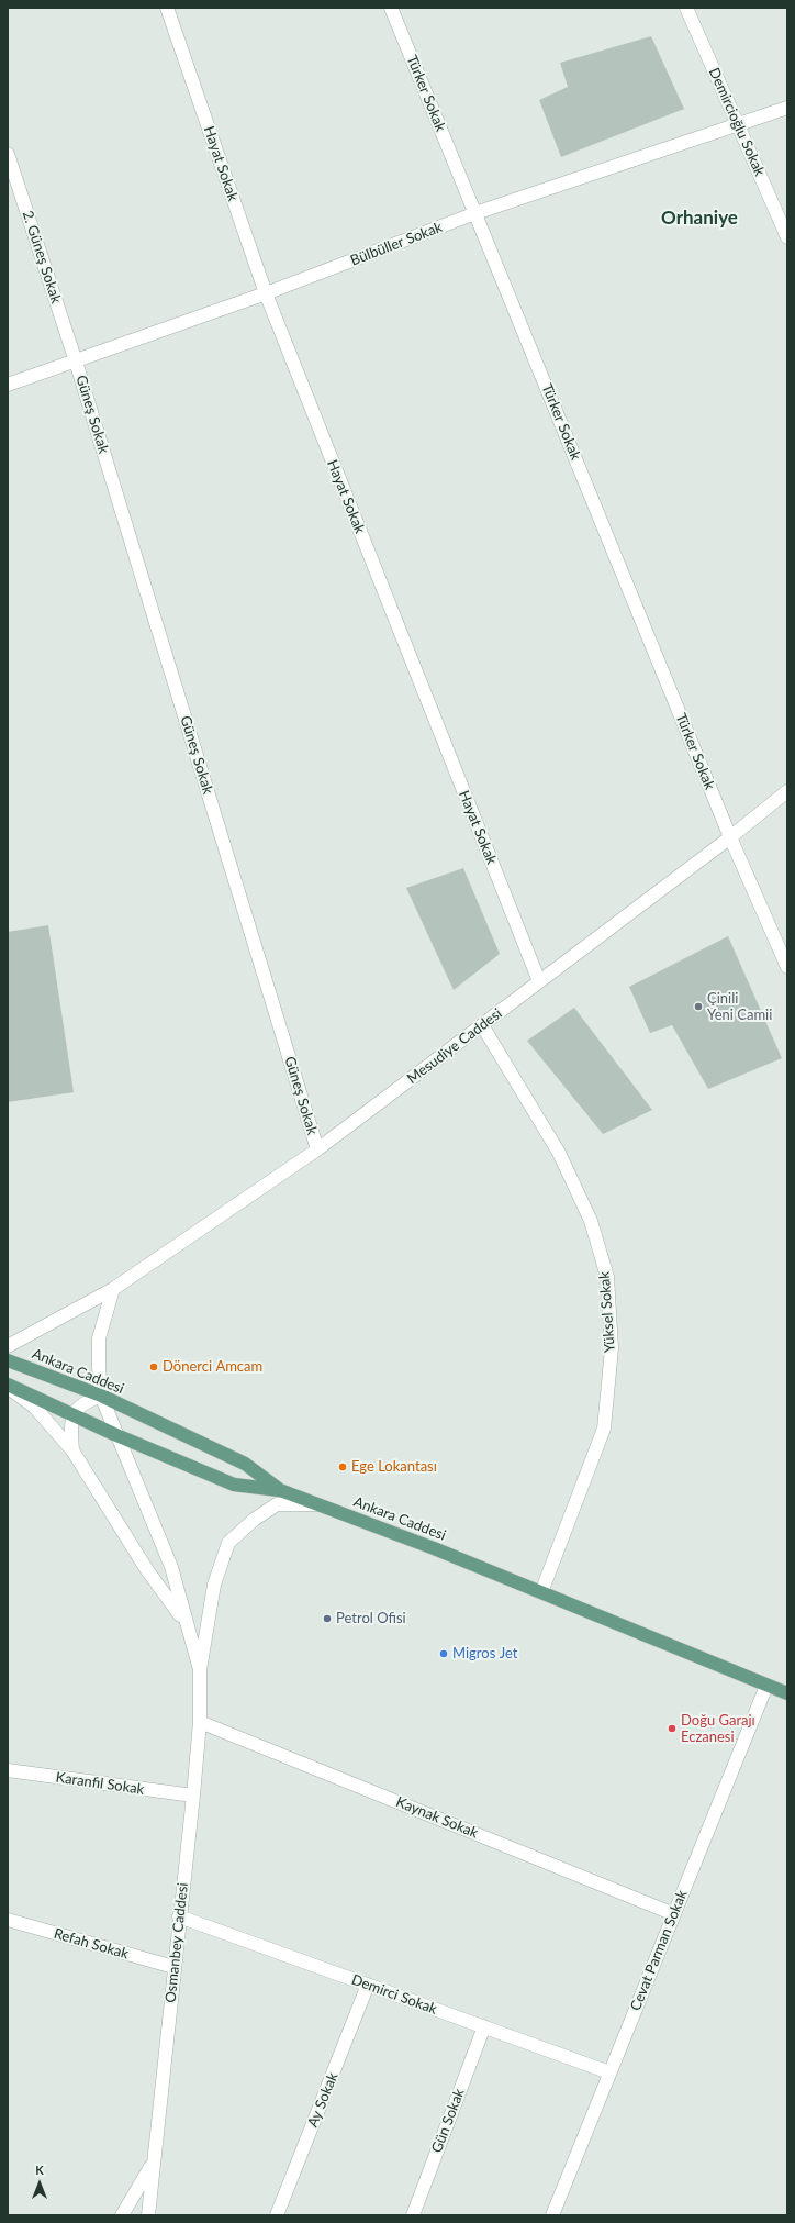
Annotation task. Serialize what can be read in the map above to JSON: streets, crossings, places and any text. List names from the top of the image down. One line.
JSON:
{"streets":{"main road":["Ankara Caddesi"],"street":["Türker Sokak","Demircioğlu Sokak","Hayat Sokak","Bülbüller Sokak","2. Güneş Sokak","Güneş Sokak","Mesudiye Caddesi","Yüksel Sokak","Karanfil Sokak","Kaynak Sokak","Osmanbey Caddesi","Refah Sokak","Cevat Parman Sokak","Demirci Sokak","Ay Sokak","Gün Sokak"]},"crossings":[["Türker Sokak","Bülbüller Sokak"],["Türker Sokak","Mesudiye Caddesi"],["Demircioğlu Sokak","Bülbüller Sokak"],["Hayat Sokak","Bülbüller Sokak"],["Hayat Sokak","Mesudiye Caddesi"],["Bülbüller Sokak","2. Güneş Sokak"],["Bülbüller Sokak","Güneş Sokak"],["2. Güneş Sokak","Güneş Sokak"],["Güneş Sokak","Mesudiye Caddesi"],["Mesudiye Caddesi","Yüksel Sokak"],["Yüksel Sokak","Ankara Caddesi"],["Ankara Caddesi","Cevat Parman Sokak"],["Karanfil Sokak","Osmanbey Caddesi"],["Kaynak Sokak","Osmanbey Caddesi"],["Kaynak Sokak","Cevat Parman Sokak"],["Osmanbey Caddesi","Refah Sokak"],["Osmanbey Caddesi","Demirci Sokak"],["Cevat Parman Sokak","Demirci Sokak"],["Demirci Sokak","Ay Sokak"],["Demirci Sokak","Gün Sokak"]],"districts":["Orhaniye"],"places":["Çinili Yeni Camii","Dönerci Amcam","Ege Lokantası","Petrol Ofisi","Migros Jet","Doğu Garajı Eczanesi"],"north":"top"}
